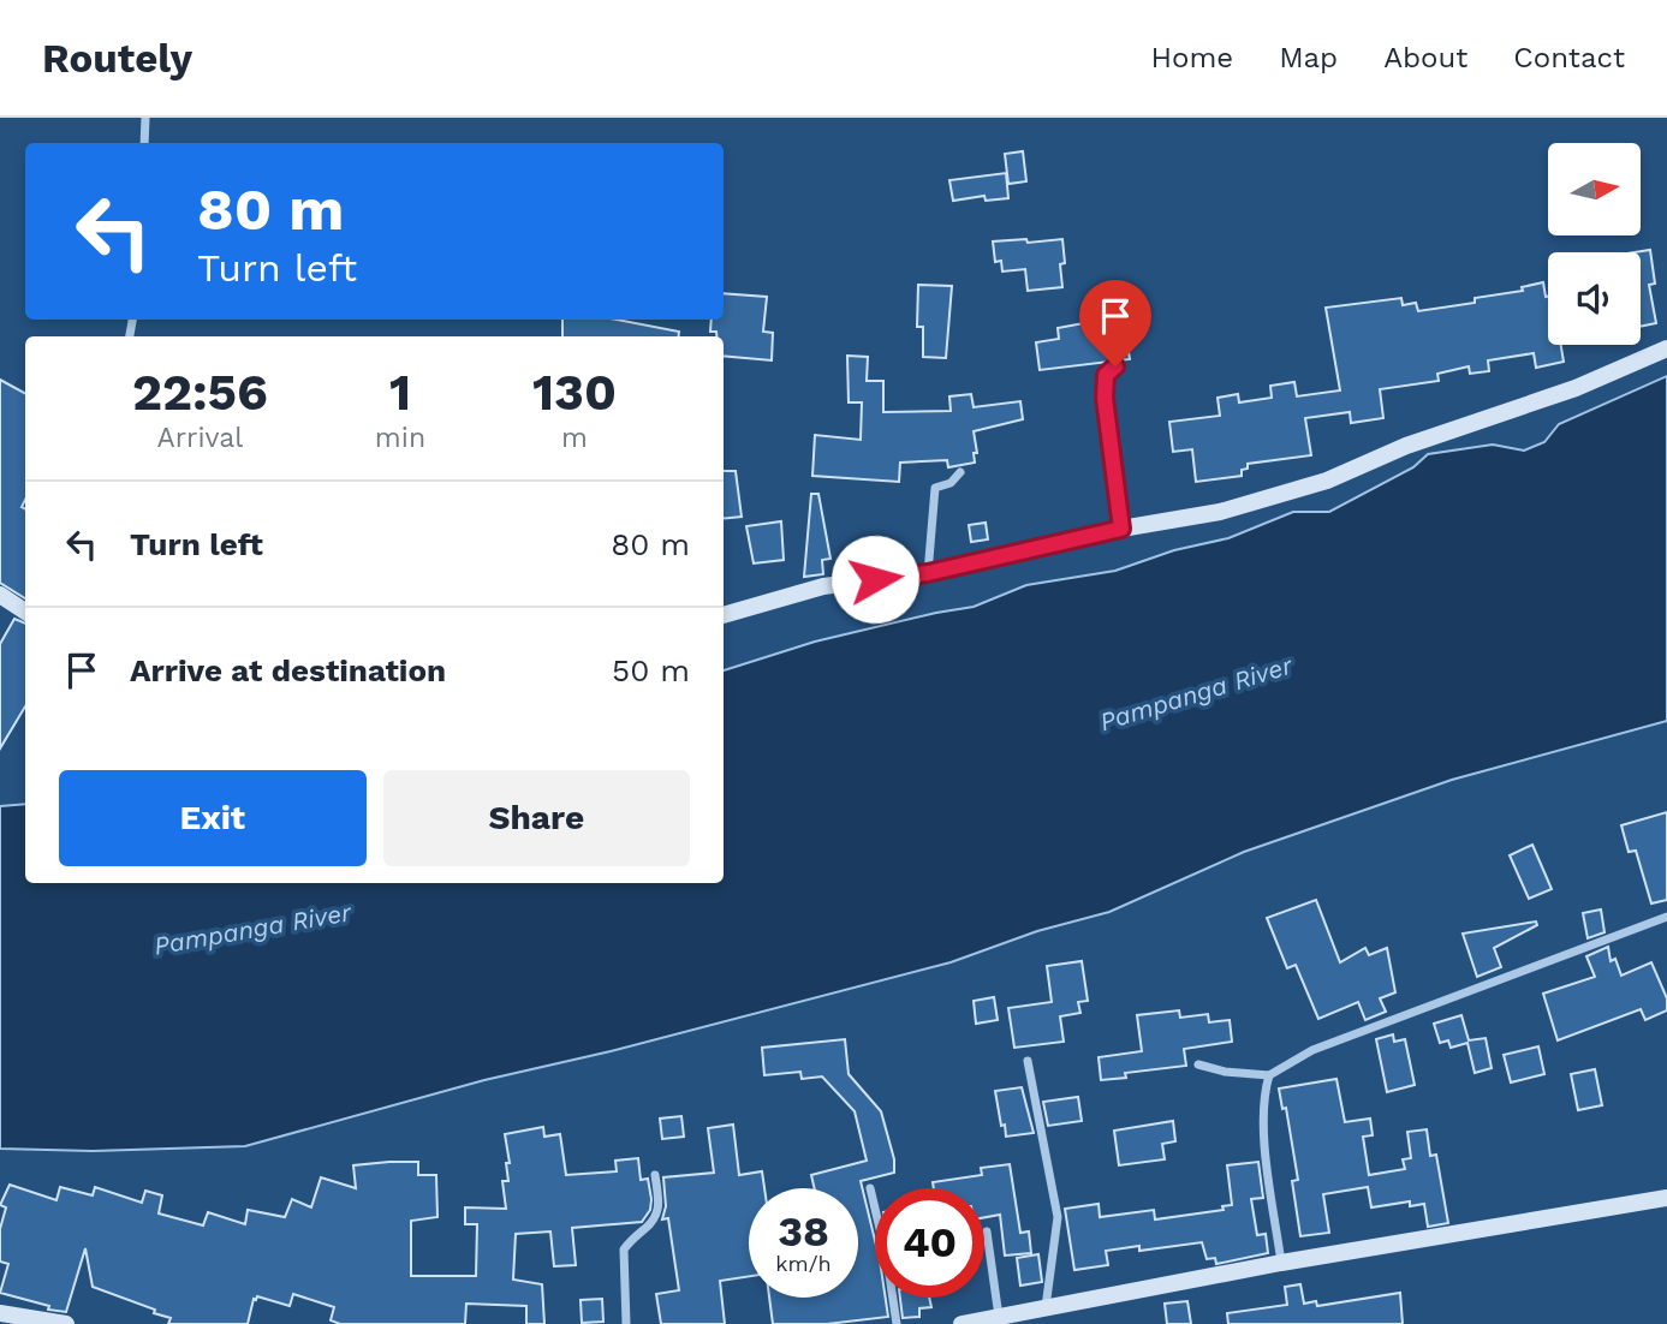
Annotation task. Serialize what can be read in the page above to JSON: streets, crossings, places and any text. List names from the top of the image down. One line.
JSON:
{"water":["Pampanga River"],"north":"right","page":{"header":"Routely","nav":["Home","Map","About","Contact"],"turn":["80 m","Turn left"],"eta":["22:56","Arrival","1","min","130","m"],"list":[{"name":"Turn left","value":"80 m"},{"name":"Arrive at destination","value":"50 m"}],"buttons":["Exit","Share"],"speed":"38 km/h","limit":"40"}}
